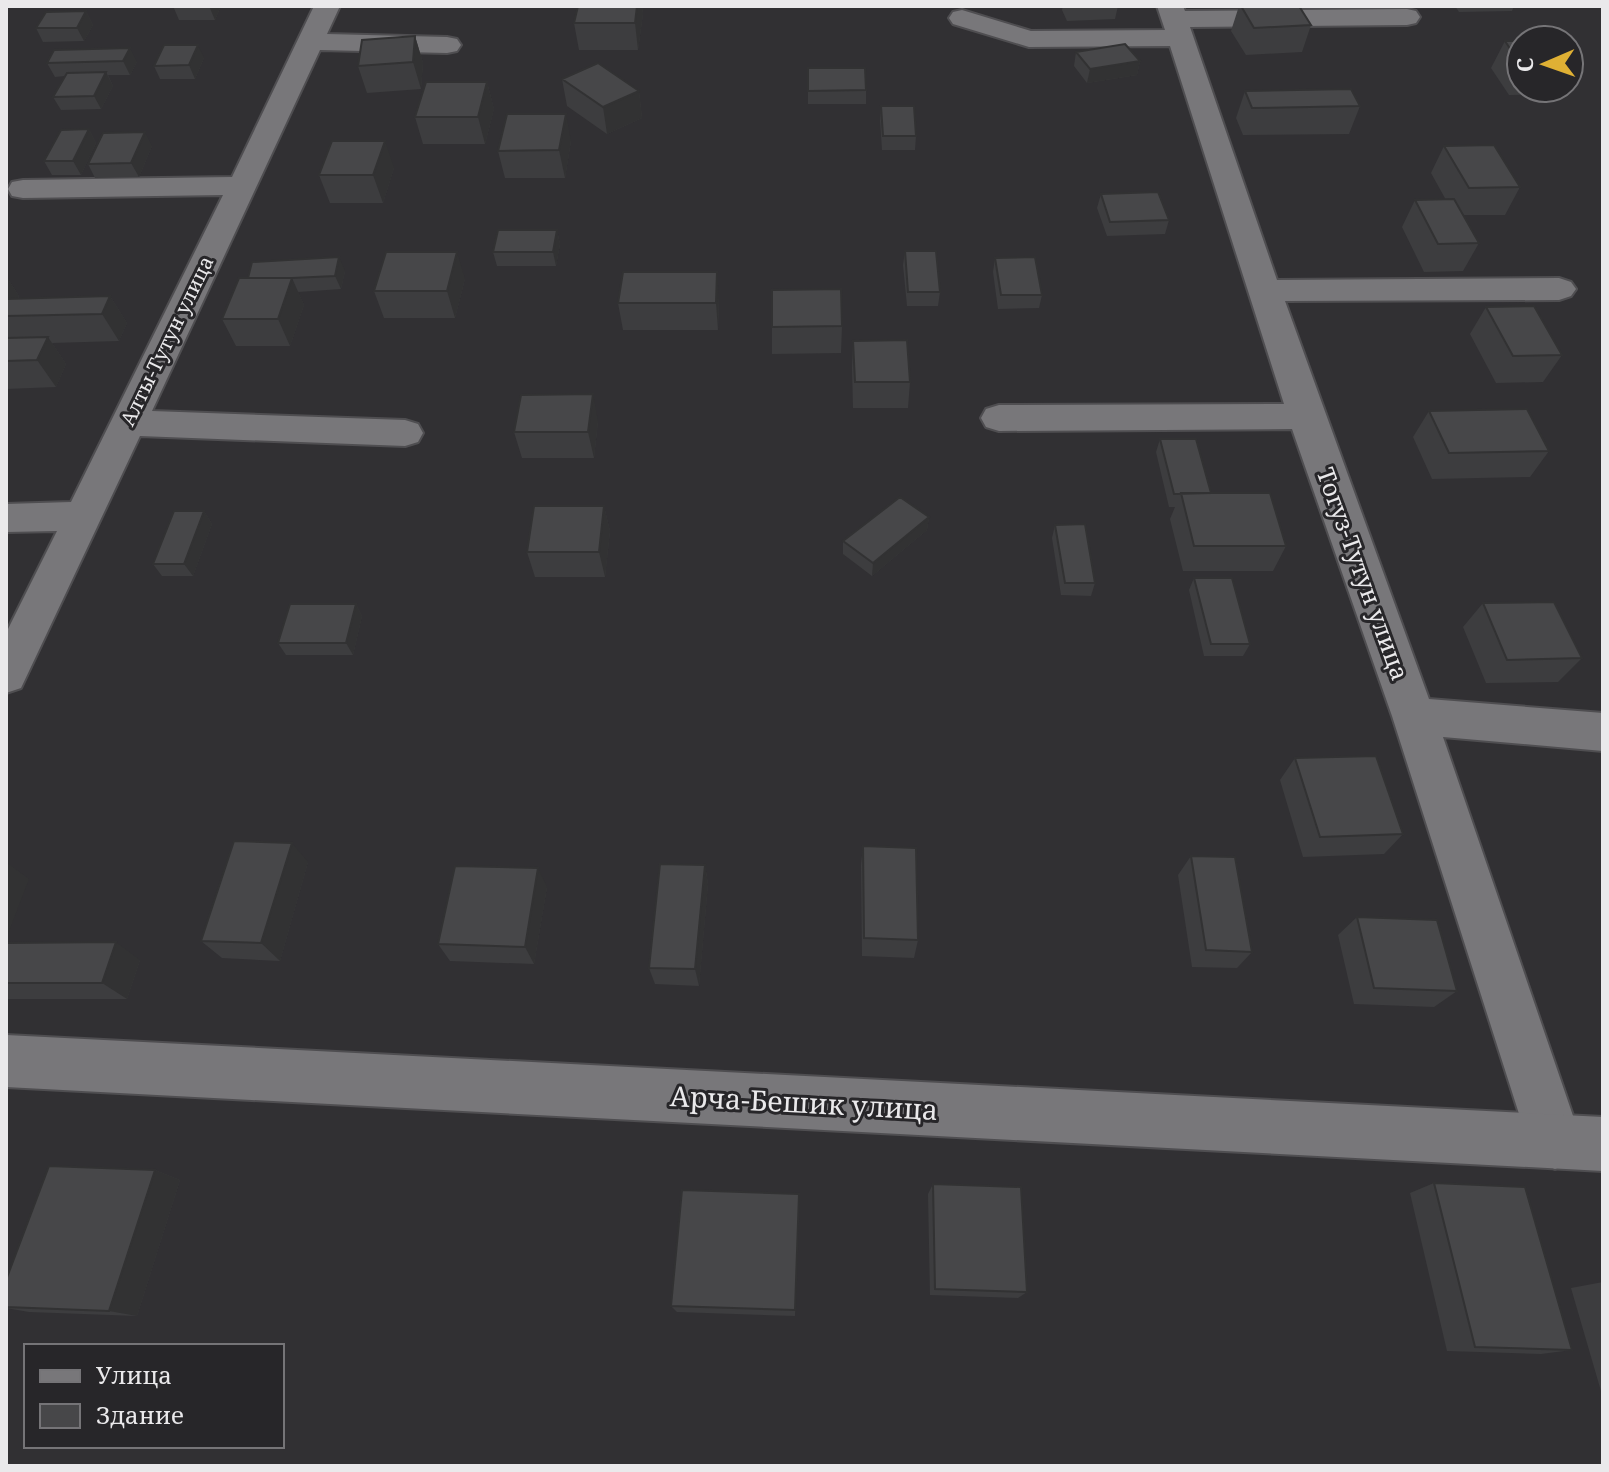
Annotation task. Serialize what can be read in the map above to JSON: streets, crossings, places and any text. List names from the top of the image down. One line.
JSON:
{"streets":{"street":["Алты-Тутун улица","Тогуз-Тутун улица","Арча-Бешик улица"]},"crossings":[["Тогуз-Тутун улица","Арча-Бешик улица"]],"legend":["Улица","Здание"],"north":"left"}
